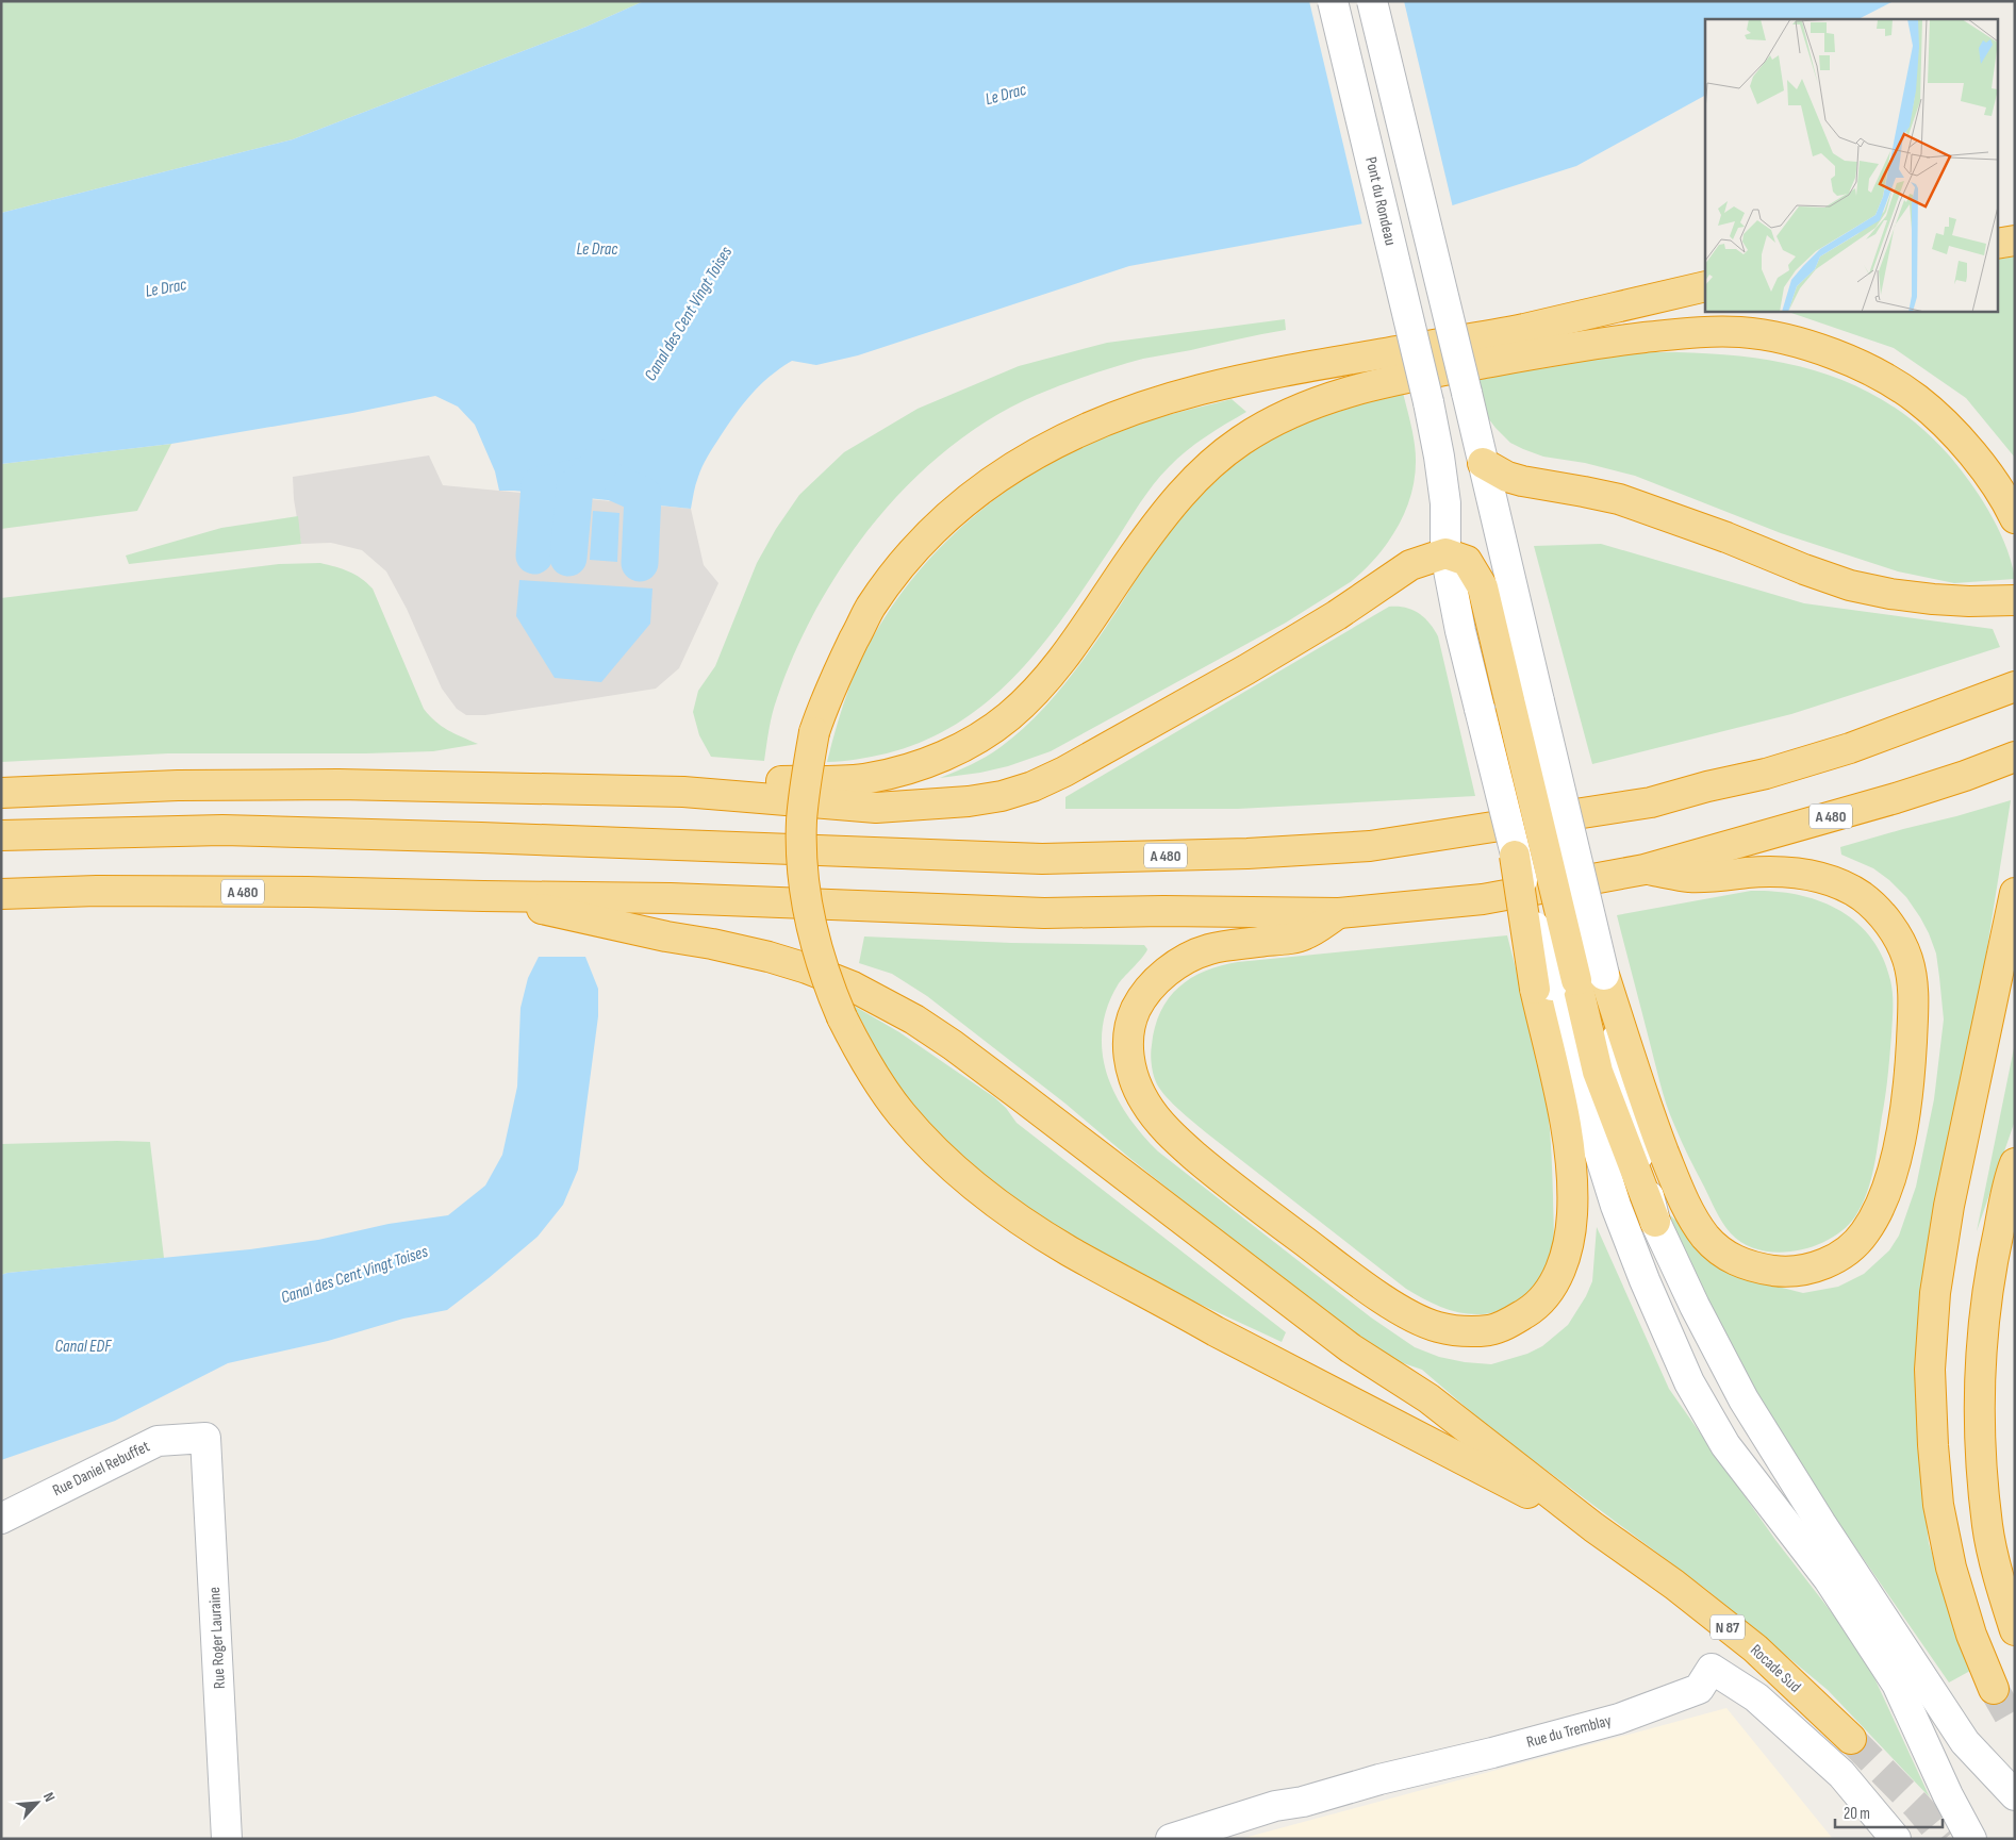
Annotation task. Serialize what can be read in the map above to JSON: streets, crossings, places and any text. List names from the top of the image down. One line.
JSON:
{"streets":{"highway":["A 480","N 87","Rocade Sud"],"main road":["Pont du Rondeau","Rue Daniel Rebuffet","Rue Roger Lauraine","Rue du Tremblay"]},"crossings":[["Rue Daniel Rebuffet","Rue Roger Lauraine"]],"water":["Le Drac","Canal des Cent Vingt Toises","Canal EDF"],"scale_bar":"20 m","north":"top right"}
